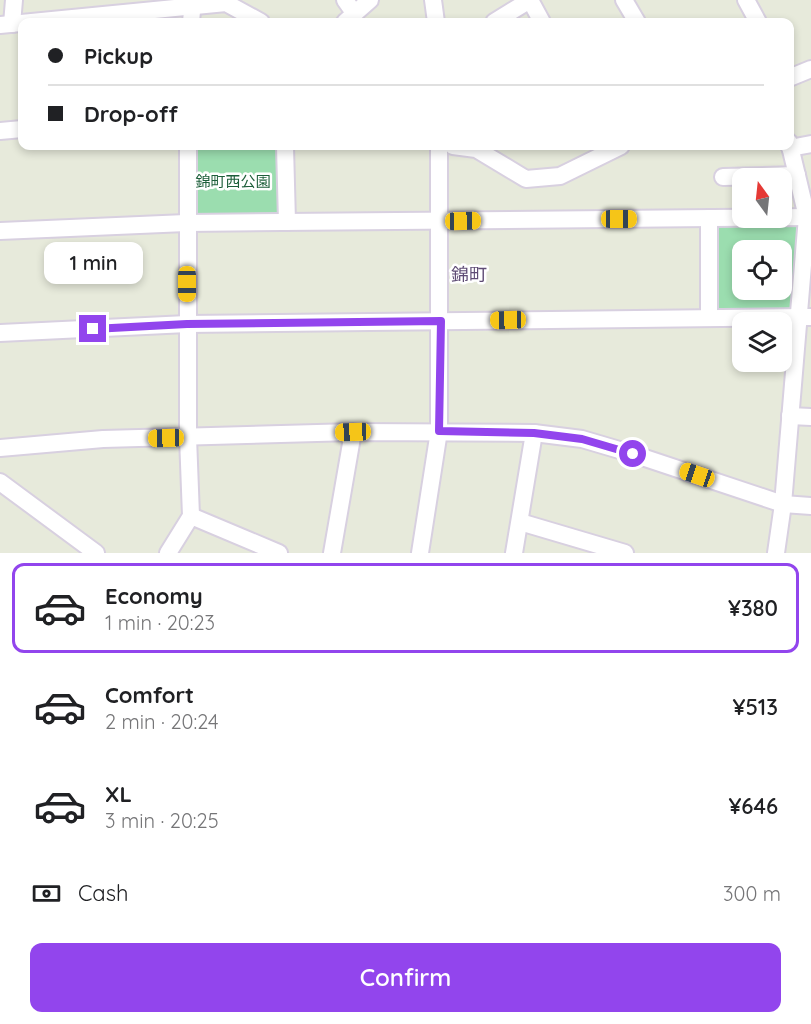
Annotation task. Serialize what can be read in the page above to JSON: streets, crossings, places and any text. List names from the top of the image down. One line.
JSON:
{"districts":["錦町"],"parks":["錦町西公園"],"north":"top","page":{"banner":["Pickup","Drop-off"],"bubble":"1 min","list":[{"name":"Economy","note":"1 min · 20:23","value":"¥380"},{"name":"Comfort","note":"2 min · 20:24","value":"¥513"},{"name":"XL","note":"3 min · 20:25","value":"¥646"}],"pay":["Cash","300 m"],"buttons":"Confirm"}}
